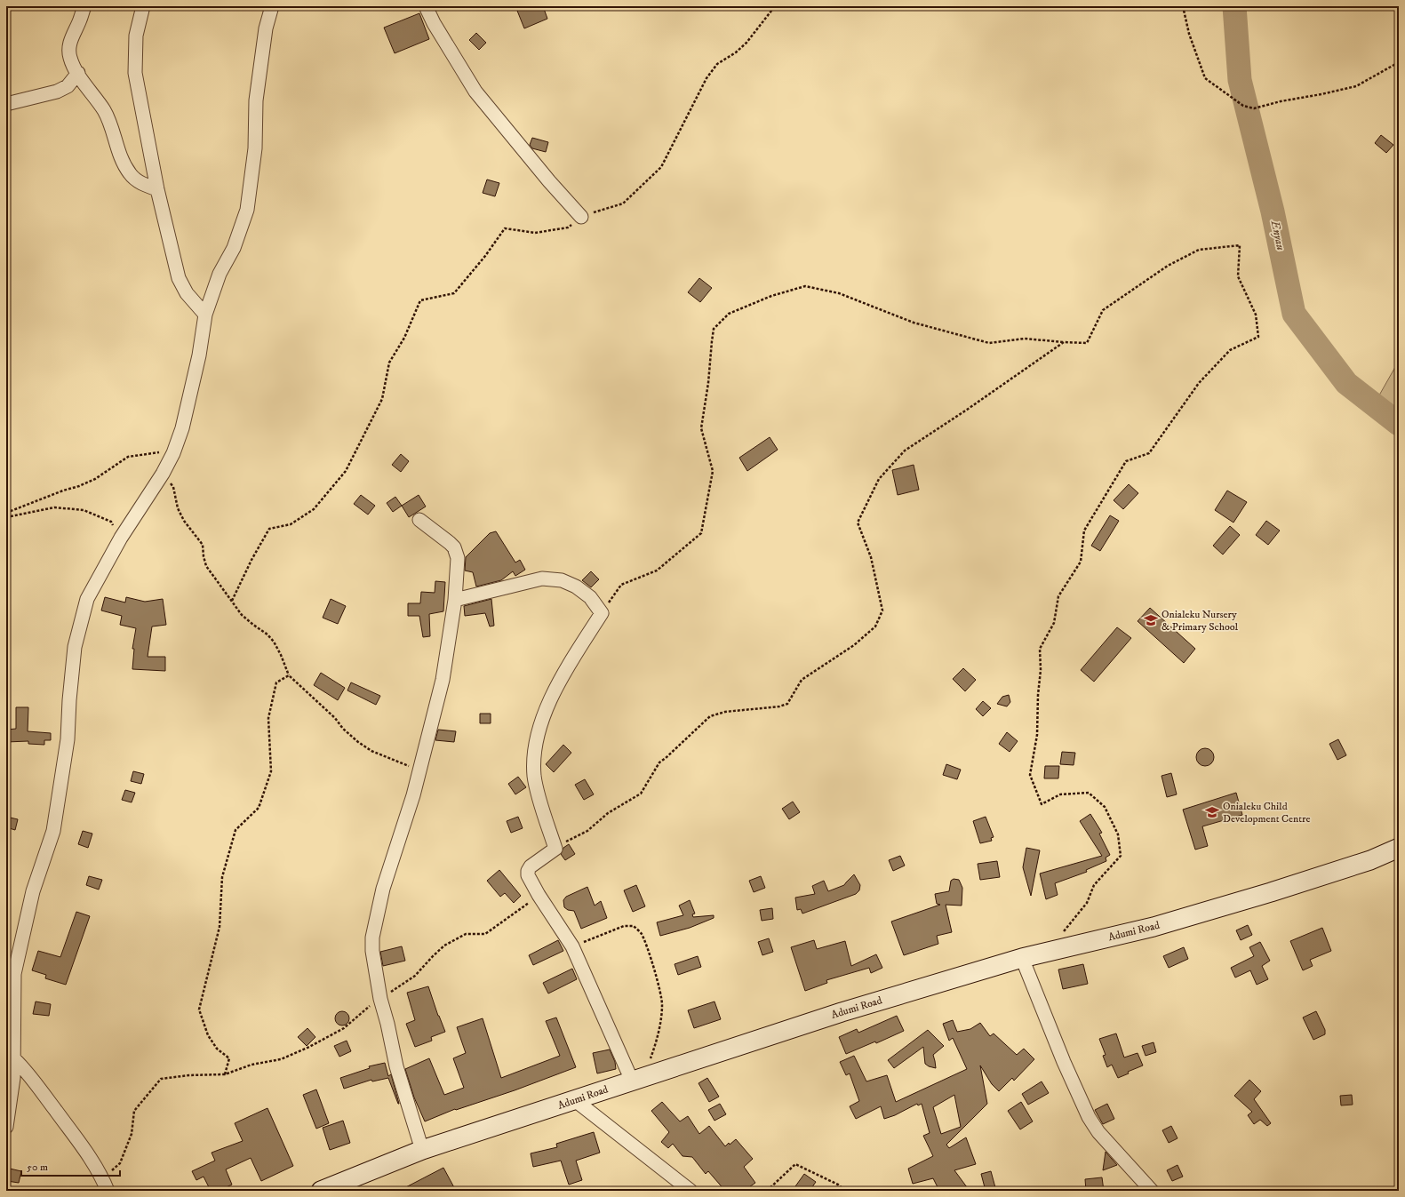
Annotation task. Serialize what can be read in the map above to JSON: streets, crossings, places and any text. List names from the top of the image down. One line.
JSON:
{"streets":{"main road":["Adumi Road"]},"water":["Enyau"],"places":{"school or university":["Onialeku Nursery & Primary School","Onialeku Child Development Centre"]},"scale_bar":"50 m"}
